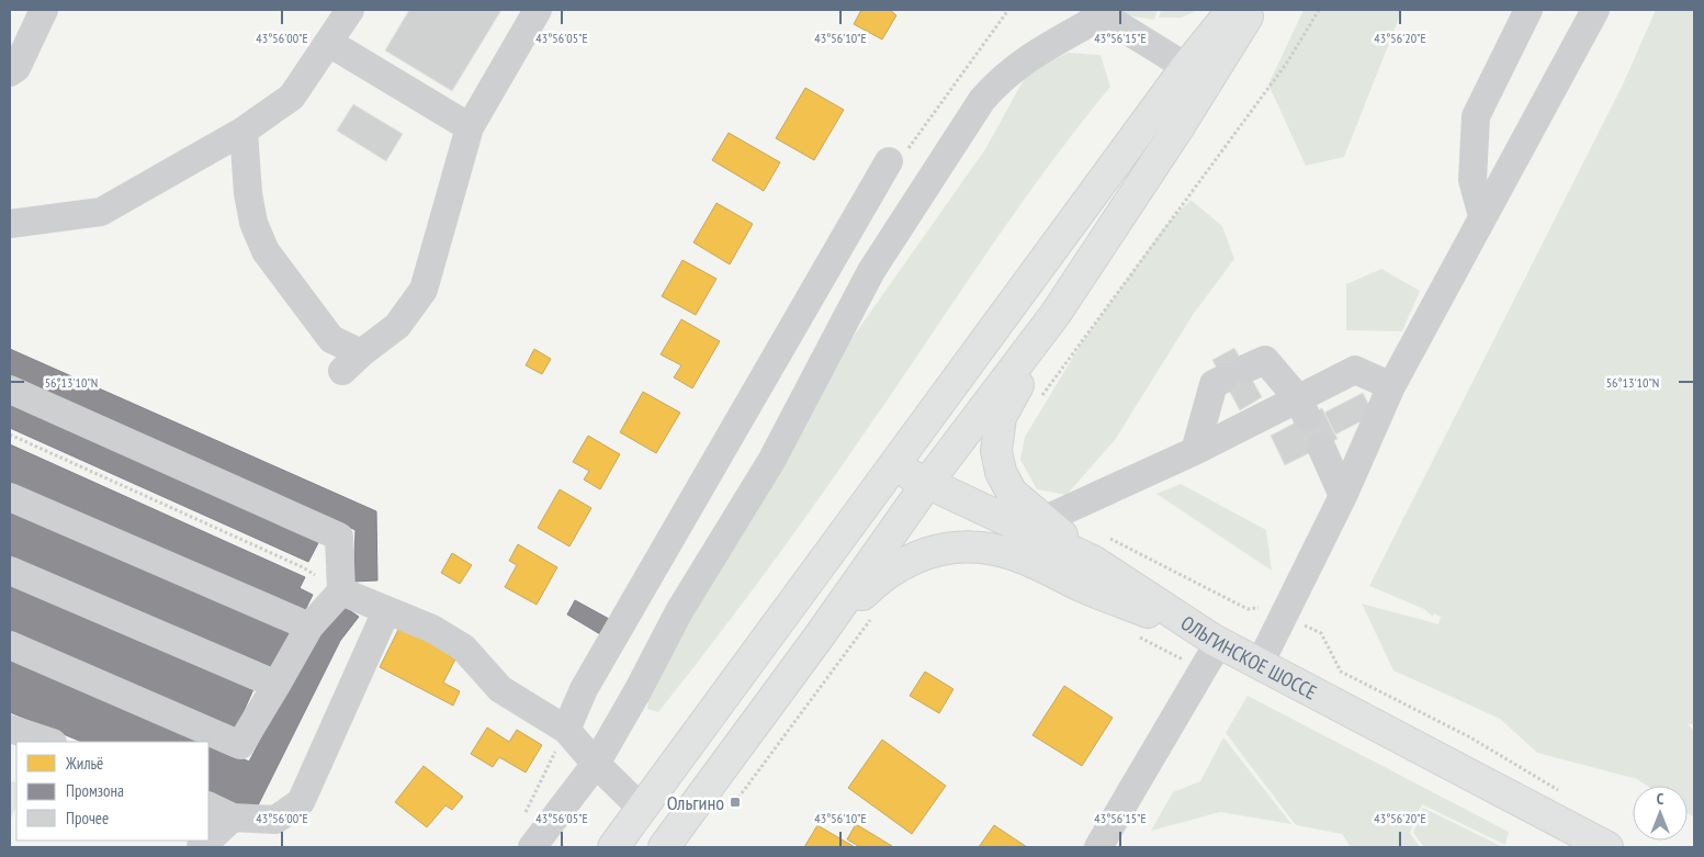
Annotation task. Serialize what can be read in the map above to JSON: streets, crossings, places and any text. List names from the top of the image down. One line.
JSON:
{"streets":{"main road":["ОЛЬГИНСКОЕ ШОССЕ"]},"places":{"transit":["Ольгино"]},"legend":["Жильё","Промзона","Прочее"],"north":"top","coordinates":["43°56'00\"E","43°56'05\"E","43°56'10\"E","43°56'15\"E","43°56'20\"E","56°13'10\"N"]}
